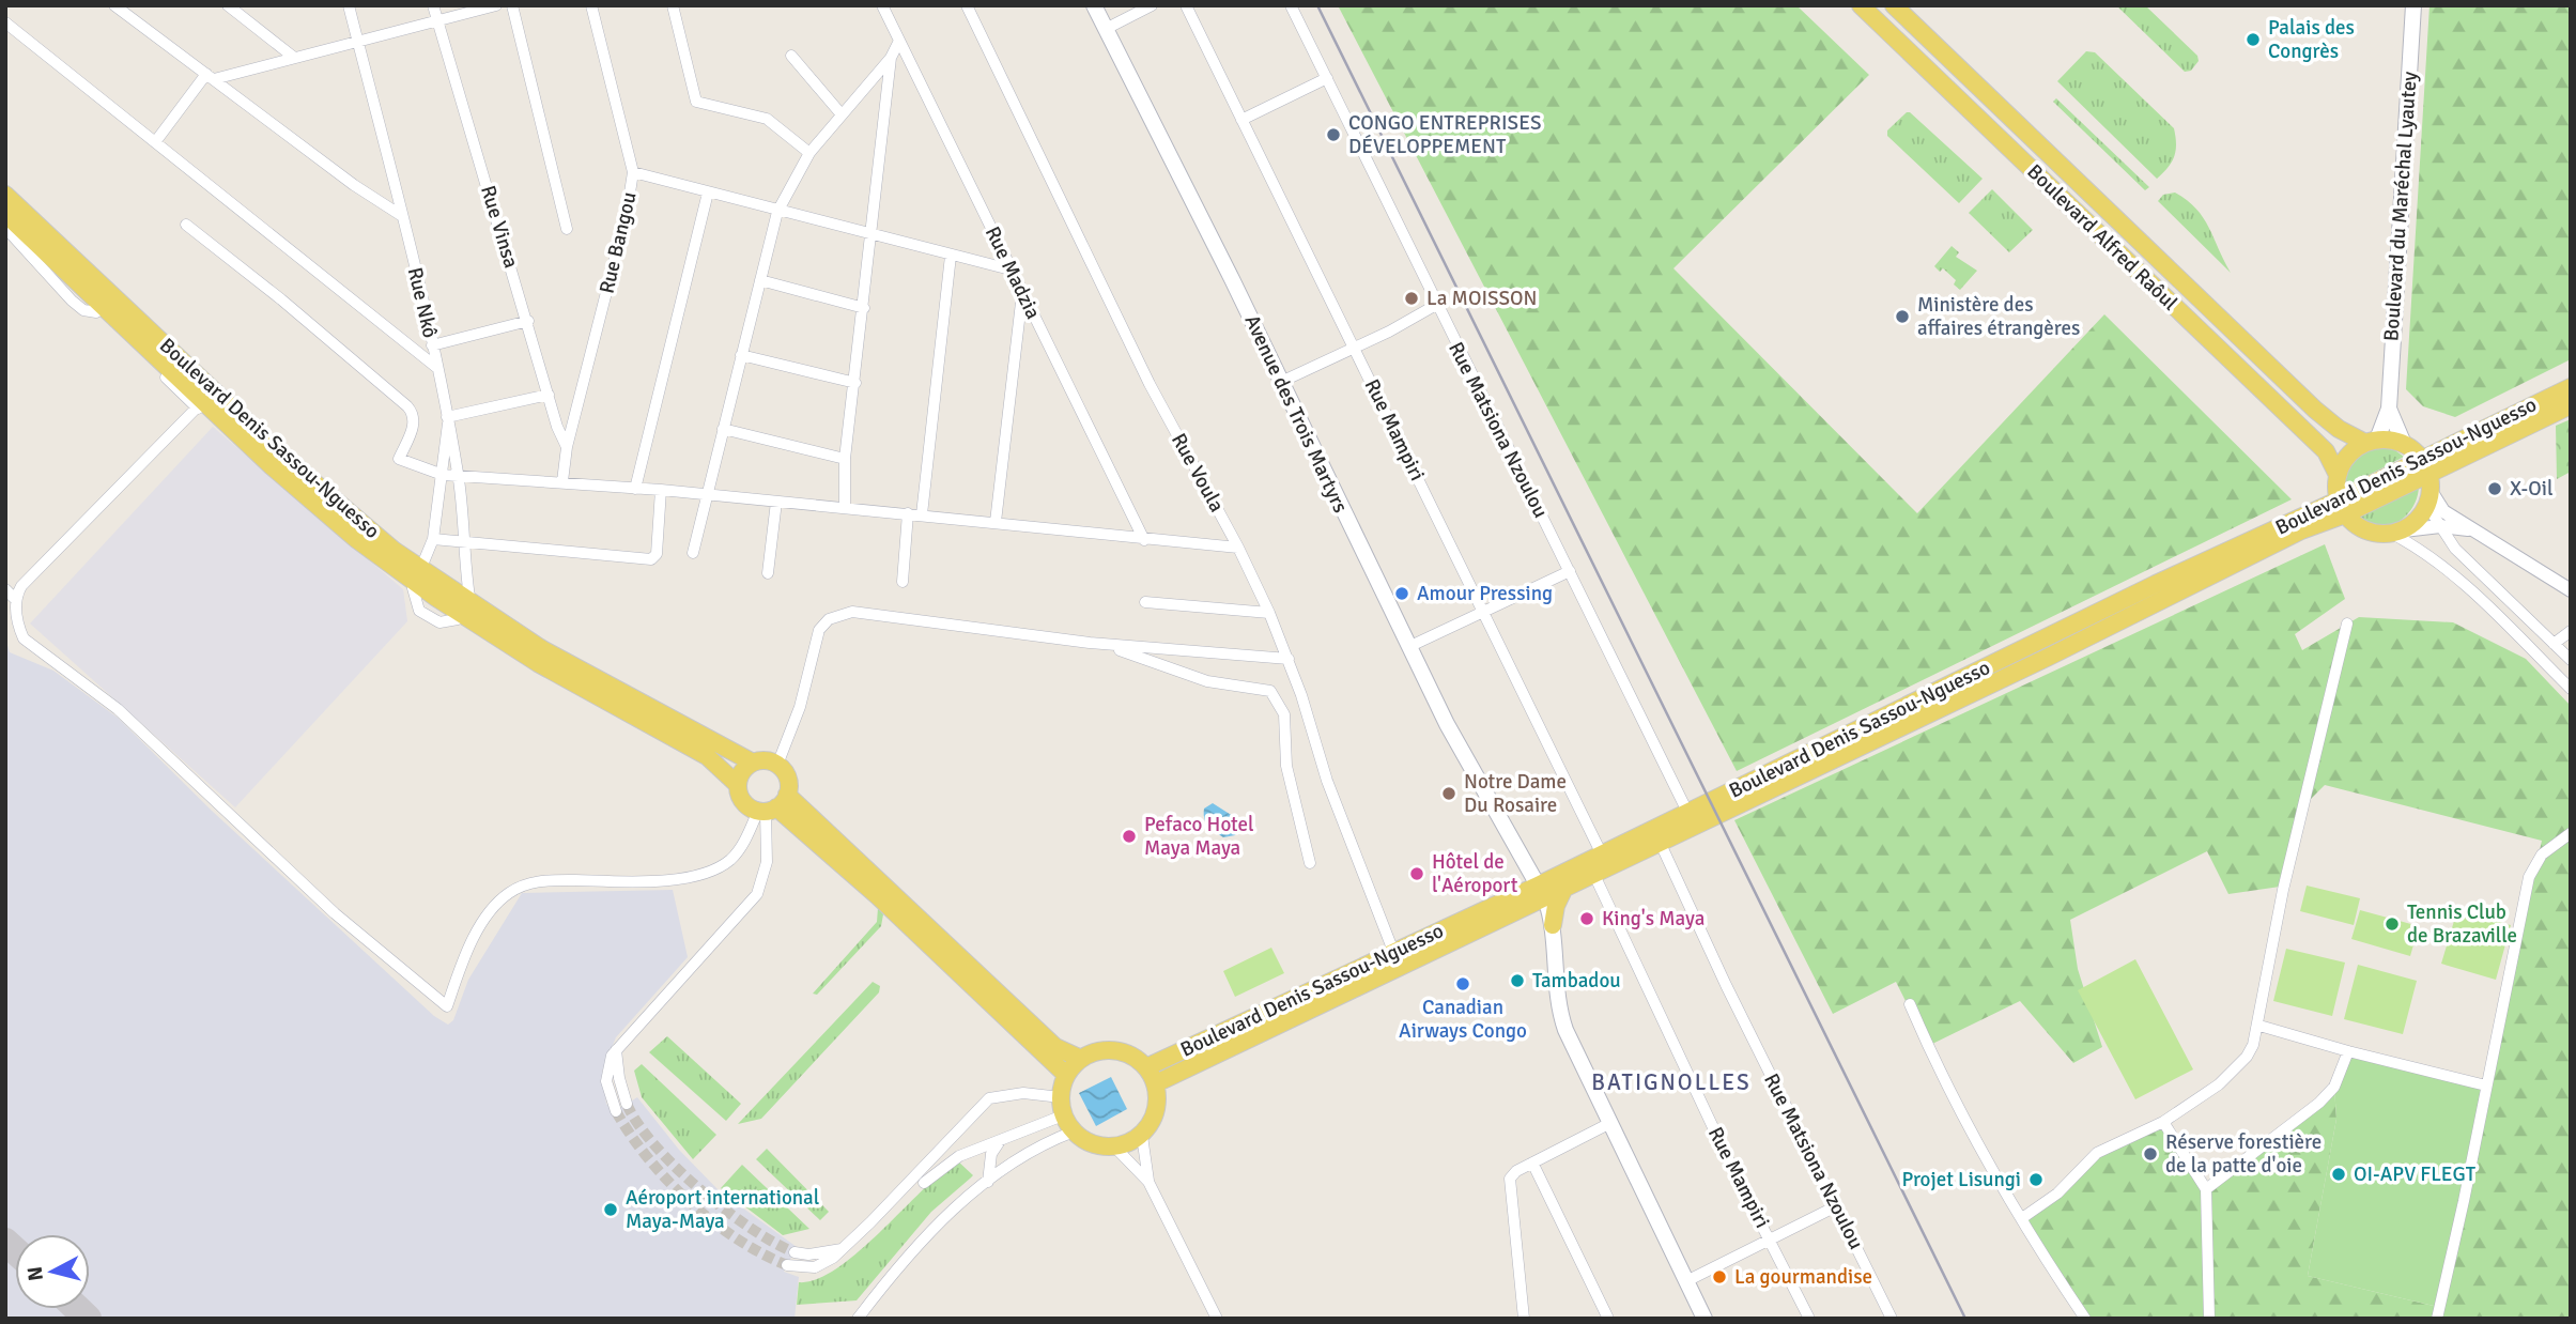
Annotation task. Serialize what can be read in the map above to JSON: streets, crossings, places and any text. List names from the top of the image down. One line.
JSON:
{"streets":{"main road":["Boulevard du Maréchal Lyautey","Boulevard Alfred Raôul","Avenue des Trois Martyrs","Boulevard Denis Sassou-Nguesso"],"street":["Rue Vinsa","Rue Bangou","Rue Madzia","Rue Nkô","Rue Mampiri","Rue Matsiona Nzoulou","Rue Voula"]},"crossings":[["Boulevard du Maréchal Lyautey","Boulevard Alfred Raôul"],["Rue Vinsa","Rue Bangou"],["Rue Nkô","Boulevard Denis Sassou-Nguesso"],["Avenue des Trois Martyrs","Boulevard Denis Sassou-Nguesso"],["Rue Mampiri","Boulevard Denis Sassou-Nguesso"],["Rue Matsiona Nzoulou","Boulevard Denis Sassou-Nguesso"],["Boulevard Denis Sassou-Nguesso","Rue Voula"]],"districts":["BATIGNOLLES"],"places":["Palais des Congrès","CONGO ENTREPRISES DÉVELOPPEMENT","La MOISSON","Ministère des affaires étrangères","X-Oil","Amour Pressing","Notre Dame Du Rosaire","Pefaco Hotel Maya Maya","Hôtel de l'Aéroport","King's Maya","Tennis Club de Brazaville","Tambadou","Canadian Airways Congo","Réserve forestière de la patte d'oie","OI-APV FLEGT","Projet Lisungi","Aéroport international Maya-Maya","La gourmandise"],"north":"left"}
